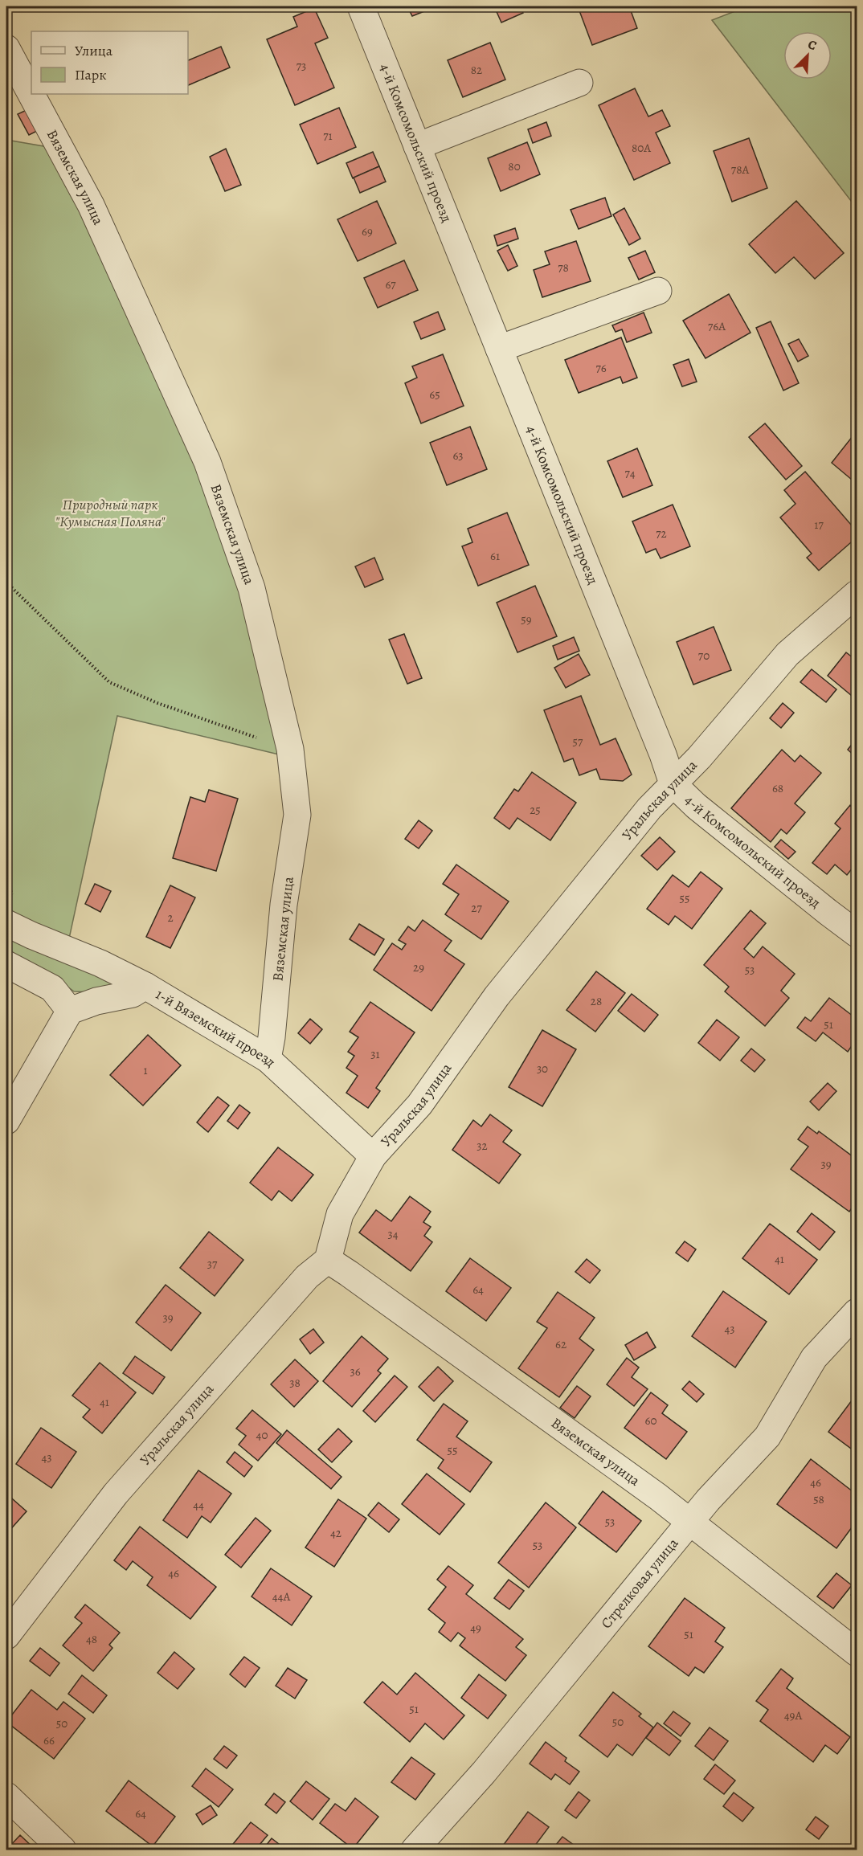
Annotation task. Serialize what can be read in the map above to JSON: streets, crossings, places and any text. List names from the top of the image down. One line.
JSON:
{"streets":{"street":["4-й Комсомольский проезд","Вяземская улица","Уральская улица","1-й Вяземский проезд","Стрелковая улица"]},"crossings":[["4-й Комсомольский проезд","Уральская улица"],["Вяземская улица","Уральская улица"],["Вяземская улица","1-й Вяземский проезд"],["Вяземская улица","Стрелковая улица"],["Уральская улица","1-й Вяземский проезд"]],"parks":["Природный парк \"Кумысная Поляна\""],"house_numbers":["73","82","71","80А","80","78А","69","78","67","76А","76","65","63","74","17","72","61","59","70","57","68","25","55","27","2","29","53","28","51","31","30","1","32","39","34","41","37","64","39","43","62","36","38","41","60","40","55","43","46","58","44","53","42","53","46","44А","49","51","48","51","49А","50","50","66","64"],"legend":["Улица","Парк"],"north":"top right"}
